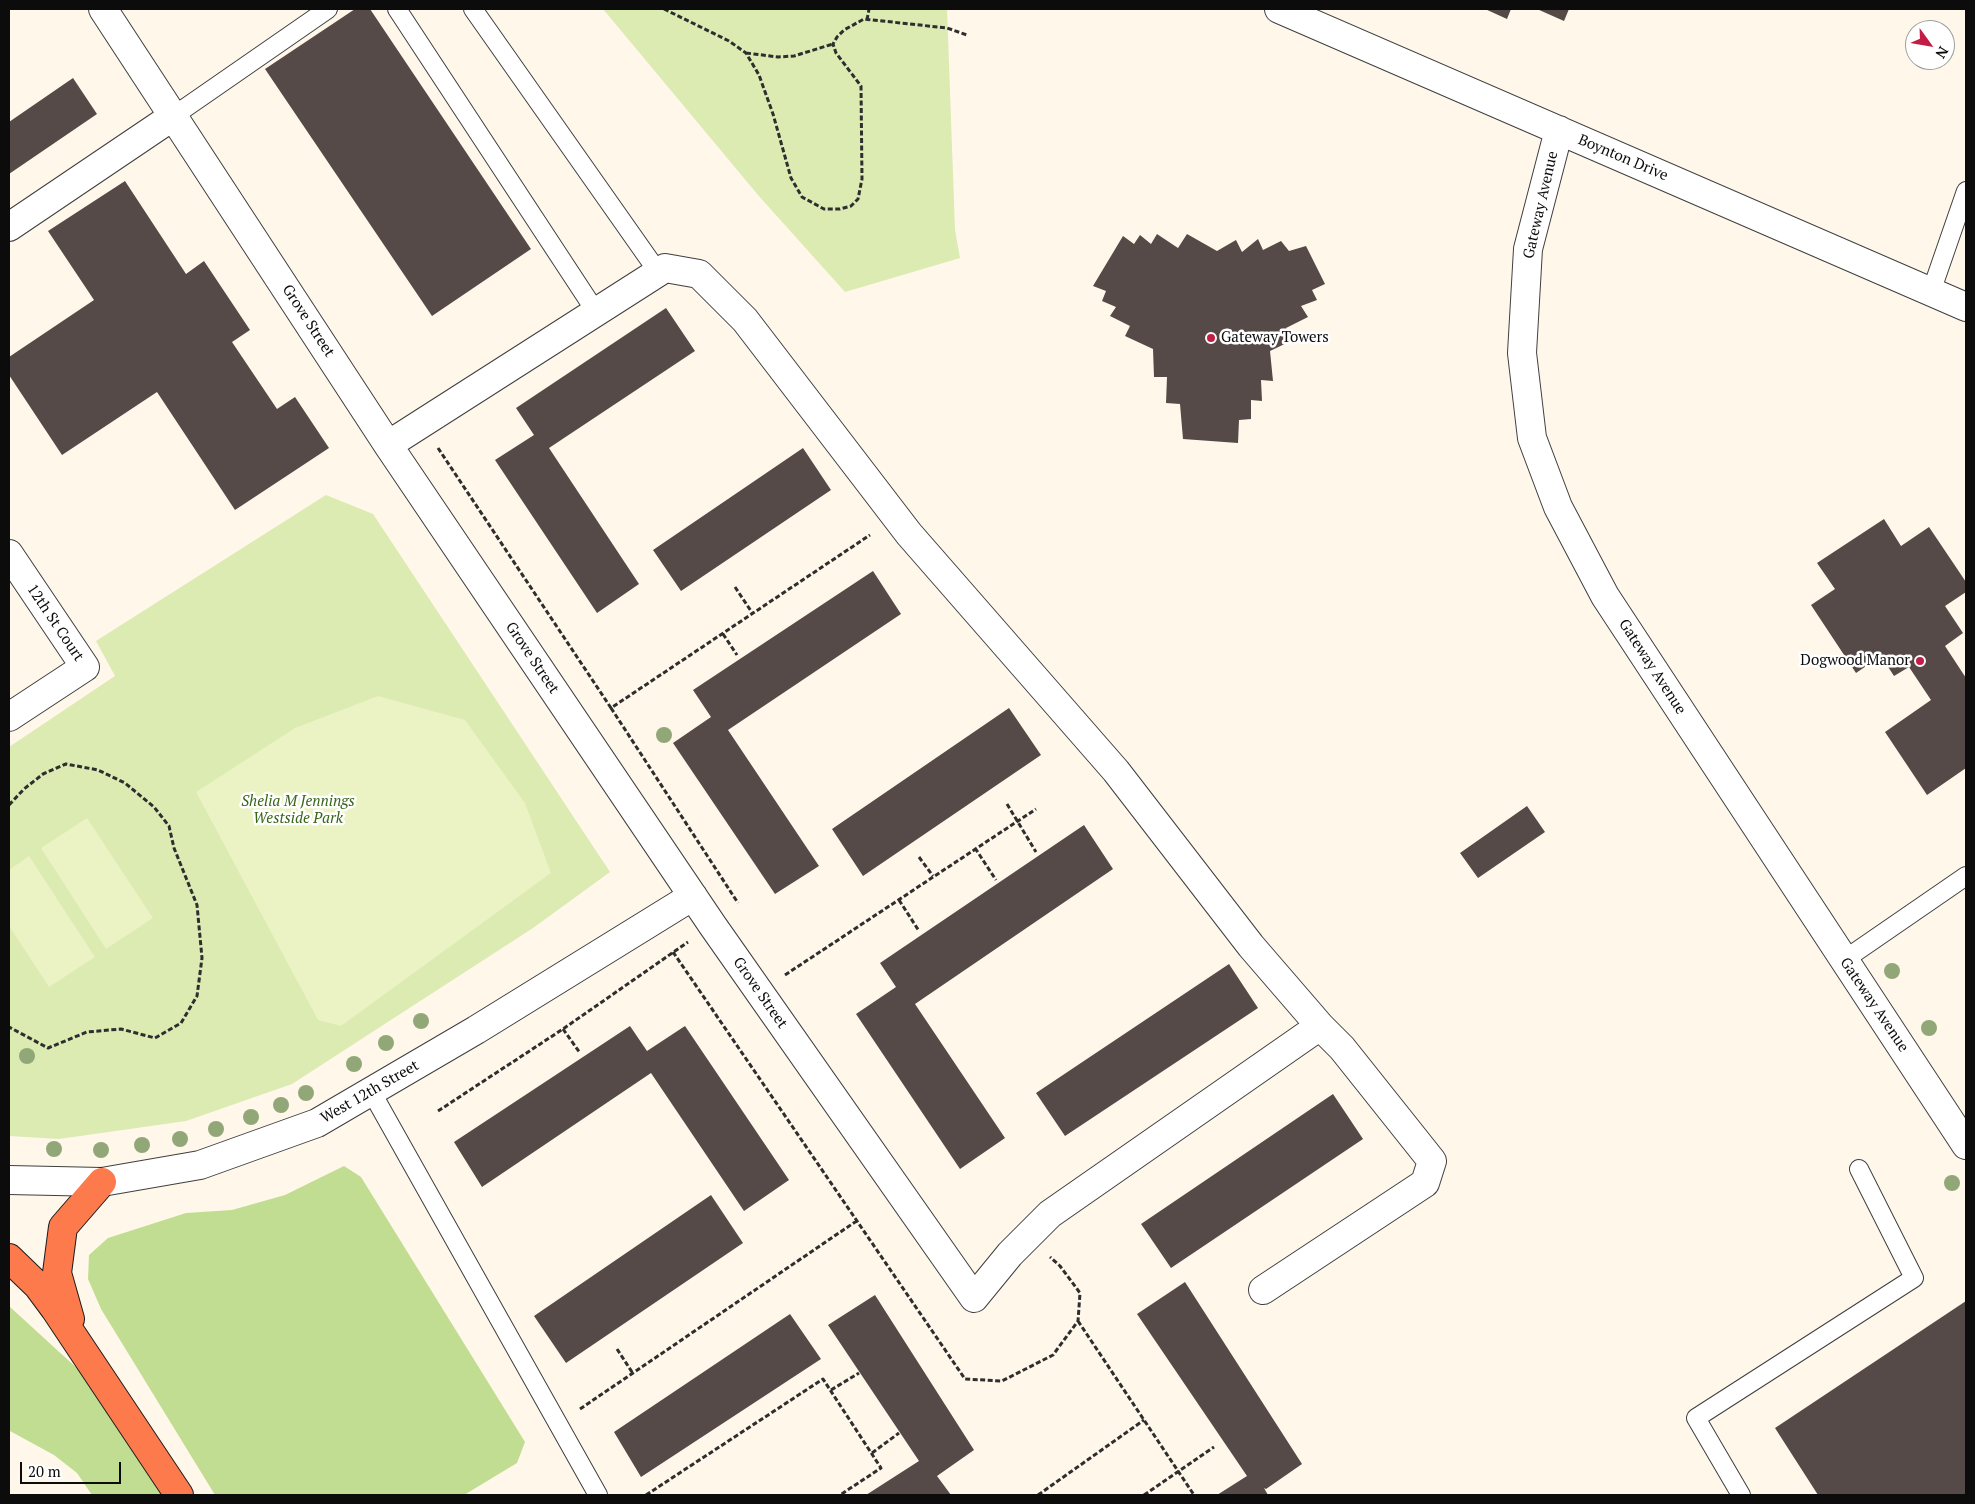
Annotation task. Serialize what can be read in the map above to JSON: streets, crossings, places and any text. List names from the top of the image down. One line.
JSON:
{"streets":{"street":["Boynton Drive","Gateway Avenue","Grove Street","12th St Court","West 12th Street"]},"crossings":[["Boynton Drive","Gateway Avenue"],["Grove Street","West 12th Street"]],"parks":["Shelia M Jennings Westside Park"],"places":["Gateway Towers","Dogwood Manor"],"scale_bar":"20 m","north":"bottom right"}
